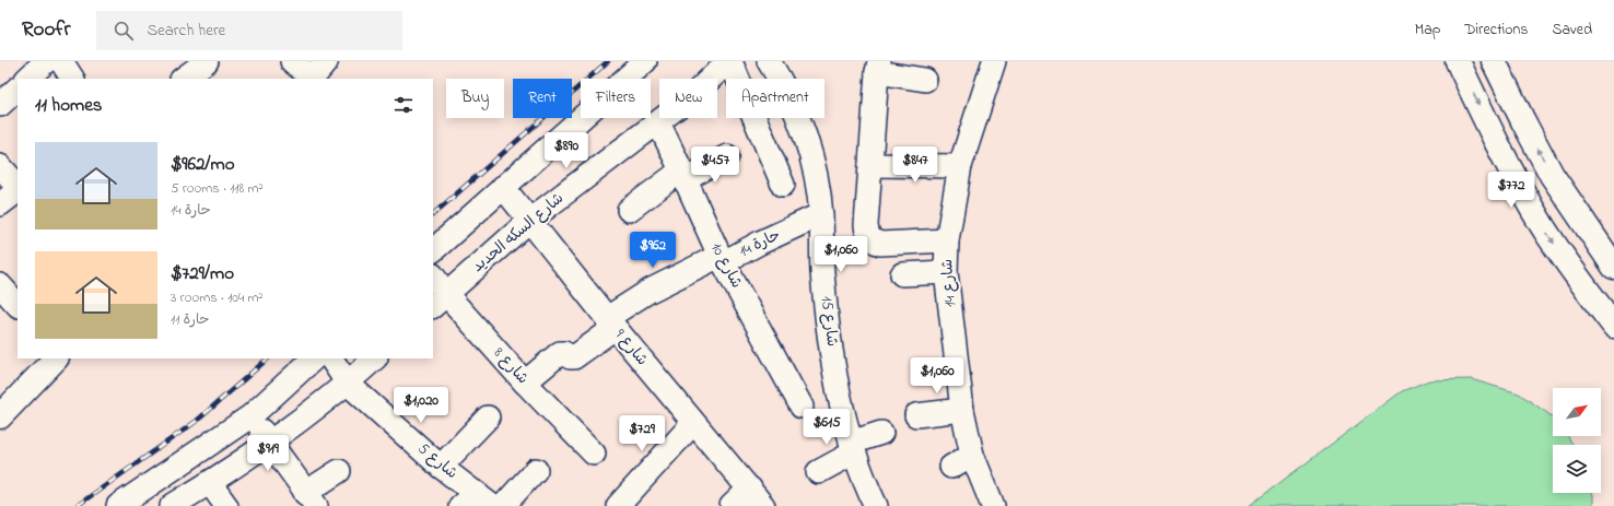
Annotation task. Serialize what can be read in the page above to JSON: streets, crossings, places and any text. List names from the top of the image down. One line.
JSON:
{"streets":{"street":["شارع السكه الحديد","حارة 14","شارع 10","شارع 14","شارع 15","شارع 9","شارع 8","شارع 5"]},"crossings":[["شارع السكه الحديد","شارع 10"],["شارع السكه الحديد","شارع 9"],["شارع السكه الحديد","شارع 8"],["حارة 14","شارع 10"],["حارة 14","شارع 15"],["حارة 14","شارع 9"],["حارة 14","شارع 8"]],"north":"top right","page":{"header":"Roofr","search":"Search here","nav":["Map","Directions","Saved"],"chip":["Buy","Rent","Filters","New","Apartment"],"heading":"11 homes","list":[{"name":"$962/mo","note":"5 rooms · 118 m² · حارة 14"},{"name":"$729/mo","note":"3 rooms · 104 m² · حارة 11"}],"price":["$890","$457","$847","$772","$962","$1,060","$1,060","$1,020","$615","$729","$919"]}}
